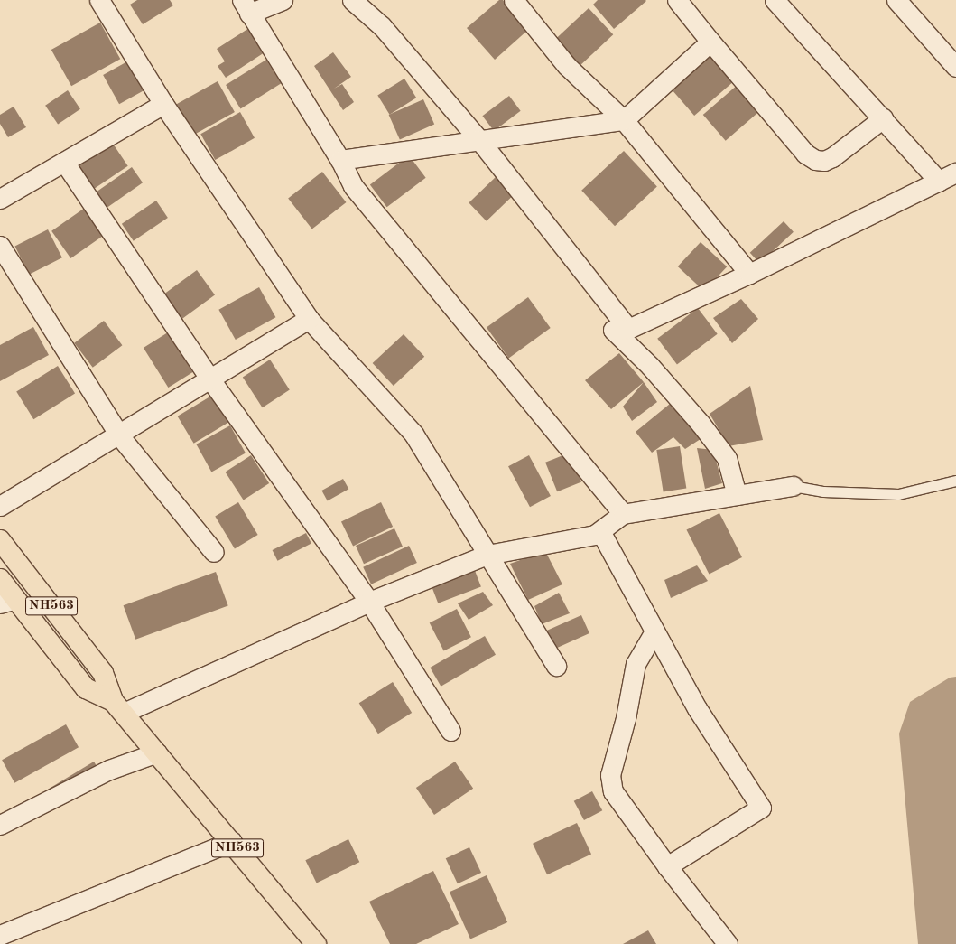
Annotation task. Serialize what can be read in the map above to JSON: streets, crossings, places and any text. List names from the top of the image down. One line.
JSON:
{"streets":{"highway":["NH563"]}}
